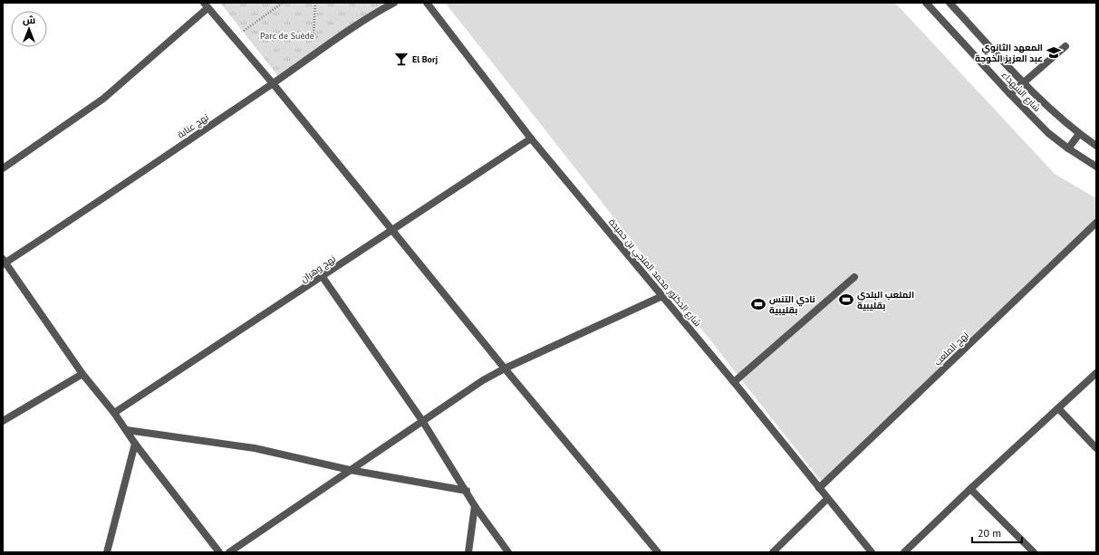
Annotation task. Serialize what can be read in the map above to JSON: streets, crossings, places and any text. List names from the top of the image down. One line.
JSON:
{"streets":{"street":["شارع الشهداء","نهج عنابة","نهج وهران","شارع الدكتور محمد المنجي بن حميدة","نهج الملعب"]},"crossings":[["نهج وهران","شارع الدكتور محمد المنجي بن حميدة"],["شارع الدكتور محمد المنجي بن حميدة","نهج الملعب"]],"parks":["Parc de Suède"],"places":{"school or university":["المعهد الثانوي عبد العزيز الخوجة"],"bar":["El Borj"],"sports":["الملعب البلدي بقليبية","نادي التنس بقليبية"]},"scale_bar":"20 m","north":"top"}
